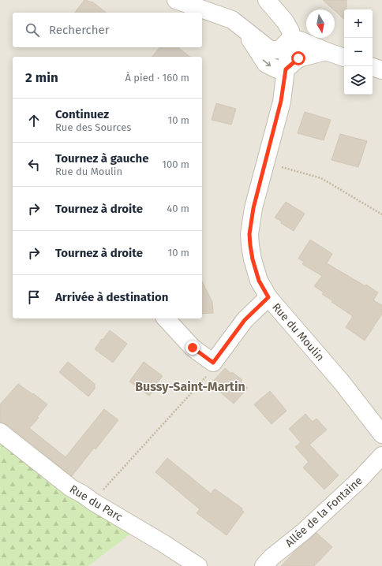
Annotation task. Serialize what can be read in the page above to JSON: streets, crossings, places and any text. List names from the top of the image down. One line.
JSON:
{"streets":{"street":["Rue du Moulin","Rue du Parc","Allée de la Fontaine"]},"districts":["Bussy-Saint-Martin"],"north":"bottom","page":{"map_buttons":["+","−"],"search":"Rechercher","heading":["2 min","À pied · 160 m"],"list":[["Continuez","Rue des Sources","10 m"],["Tournez à gauche","Rue du Moulin","100 m"],["Tournez à droite","40 m"],["Tournez à droite","10 m"],"Arrivée à destination"]}}
